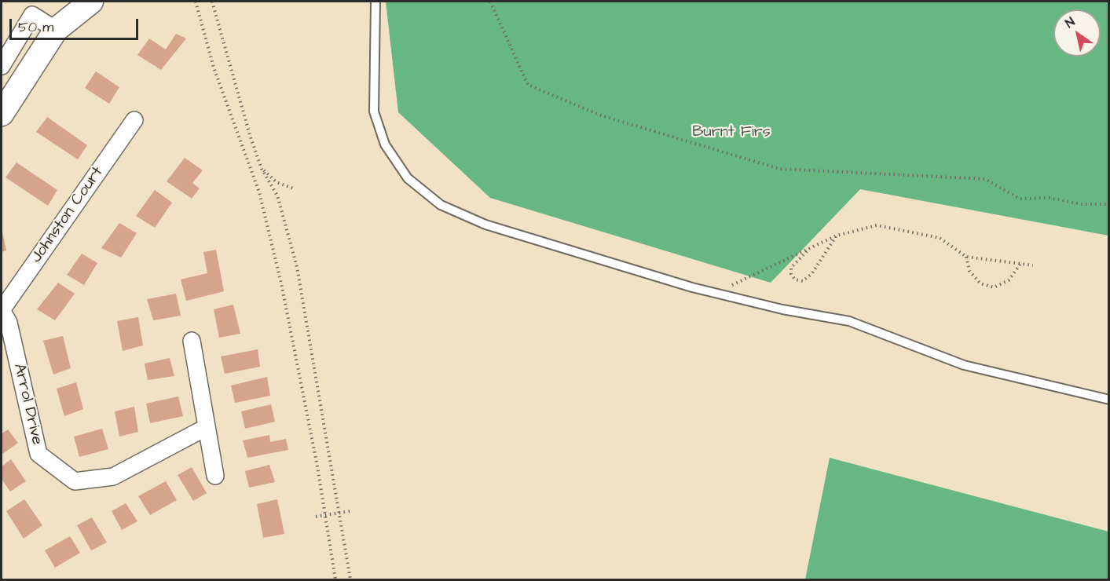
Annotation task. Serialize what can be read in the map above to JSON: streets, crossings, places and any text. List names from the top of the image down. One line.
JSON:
{"streets":{"street":["Johnston Court","Arrol Drive"]},"crossings":[["Johnston Court","Arrol Drive"]],"parks":["Burnt Firs"],"scale_bar":"50 m","north":"top left"}
